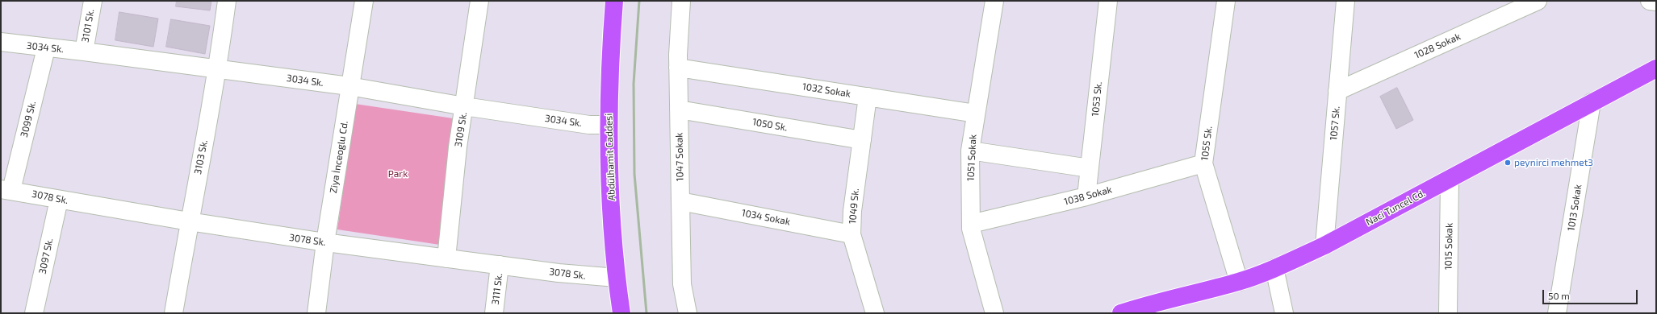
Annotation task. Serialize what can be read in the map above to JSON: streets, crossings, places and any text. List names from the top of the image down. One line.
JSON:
{"streets":{"main road":["Abdülhamit Caddesi","Naci Tuncel Cd."],"street":["3101 Sk.","1028 Sokak","3034 Sk.","1032 Sokak","1053 Sk.","3099 Sk.","1057 Sk.","1050 Sk.","3109 Sk.","1055 Sk.","3103 Sk.","Ziya İnceoglu Cd.","1047 Sokak","1051 Sokak","1038 Sokak","3078 Sk.","1049 Sk.","1013 Sokak","1034 Sokak","1015 Sokak","3097 Sk.","3111 Sk."]},"crossings":[["3101 Sk.","3034 Sk."],["1028 Sokak","1057 Sk."],["3034 Sk.","3099 Sk."],["3034 Sk.","3109 Sk."],["3034 Sk.","3103 Sk."],["3034 Sk.","Ziya İnceoglu Cd."],["3034 Sk.","Abdülhamit Caddesi"],["1032 Sokak","1047 Sokak"],["1032 Sokak","1051 Sokak"],["1032 Sokak","1049 Sk."],["1053 Sk.","1038 Sokak"],["3099 Sk.","3078 Sk."],["1057 Sk.","Naci Tuncel Cd."],["1050 Sk.","1047 Sokak"],["1050 Sk.","1049 Sk."],["3109 Sk.","3078 Sk."],["1055 Sk.","1038 Sokak"],["1055 Sk.","Naci Tuncel Cd."],["3103 Sk.","3078 Sk."],["Ziya İnceoglu Cd.","3078 Sk."],["Abdülhamit Caddesi","3078 Sk."],["1047 Sokak","1034 Sokak"],["1051 Sokak","1038 Sokak"],["3078 Sk.","3097 Sk."],["3078 Sk.","3111 Sk."],["1049 Sk.","1034 Sokak"],["Naci Tuncel Cd.","1013 Sokak"],["Naci Tuncel Cd.","1015 Sokak"]],"parks":["Park"],"places":["peynirci mehmet3"],"scale_bar":"50 m"}
